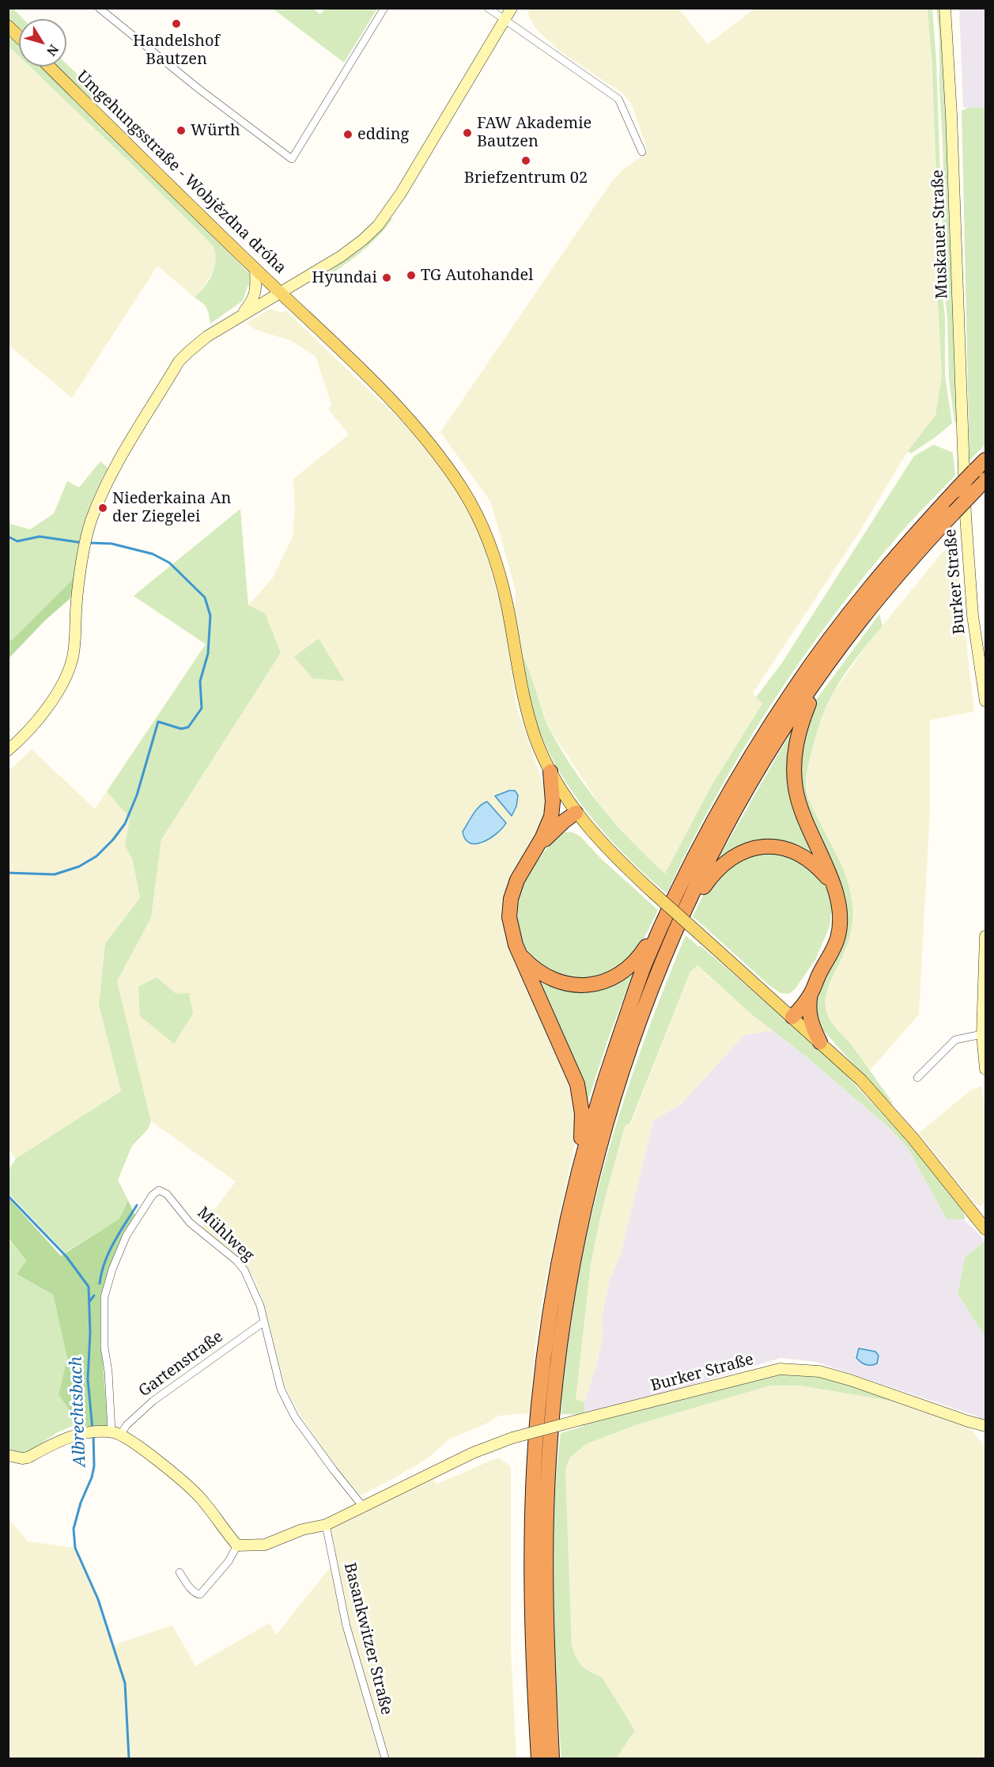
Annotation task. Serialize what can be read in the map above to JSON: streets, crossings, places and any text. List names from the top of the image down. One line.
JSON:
{"streets":{"main road":["Umgehungsstraße - Wobjězdna dróha"],"street":["Muskauer Straße","Burker Straße","Mühlweg","Gartenstraße","Basankwitzer Straße"]},"crossings":[["Muskauer Straße","Burker Straße"],["Burker Straße","Mühlweg"],["Burker Straße","Basankwitzer Straße"],["Mühlweg","Gartenstraße"]],"water":["Albrechtsbach"],"places":["Handelshof Bautzen","Würth","FAW Akademie Bautzen","edding","Briefzentrum 02","TG Autohandel","Hyundai","Niederkaina An der Ziegelei"],"north":"bottom right"}
